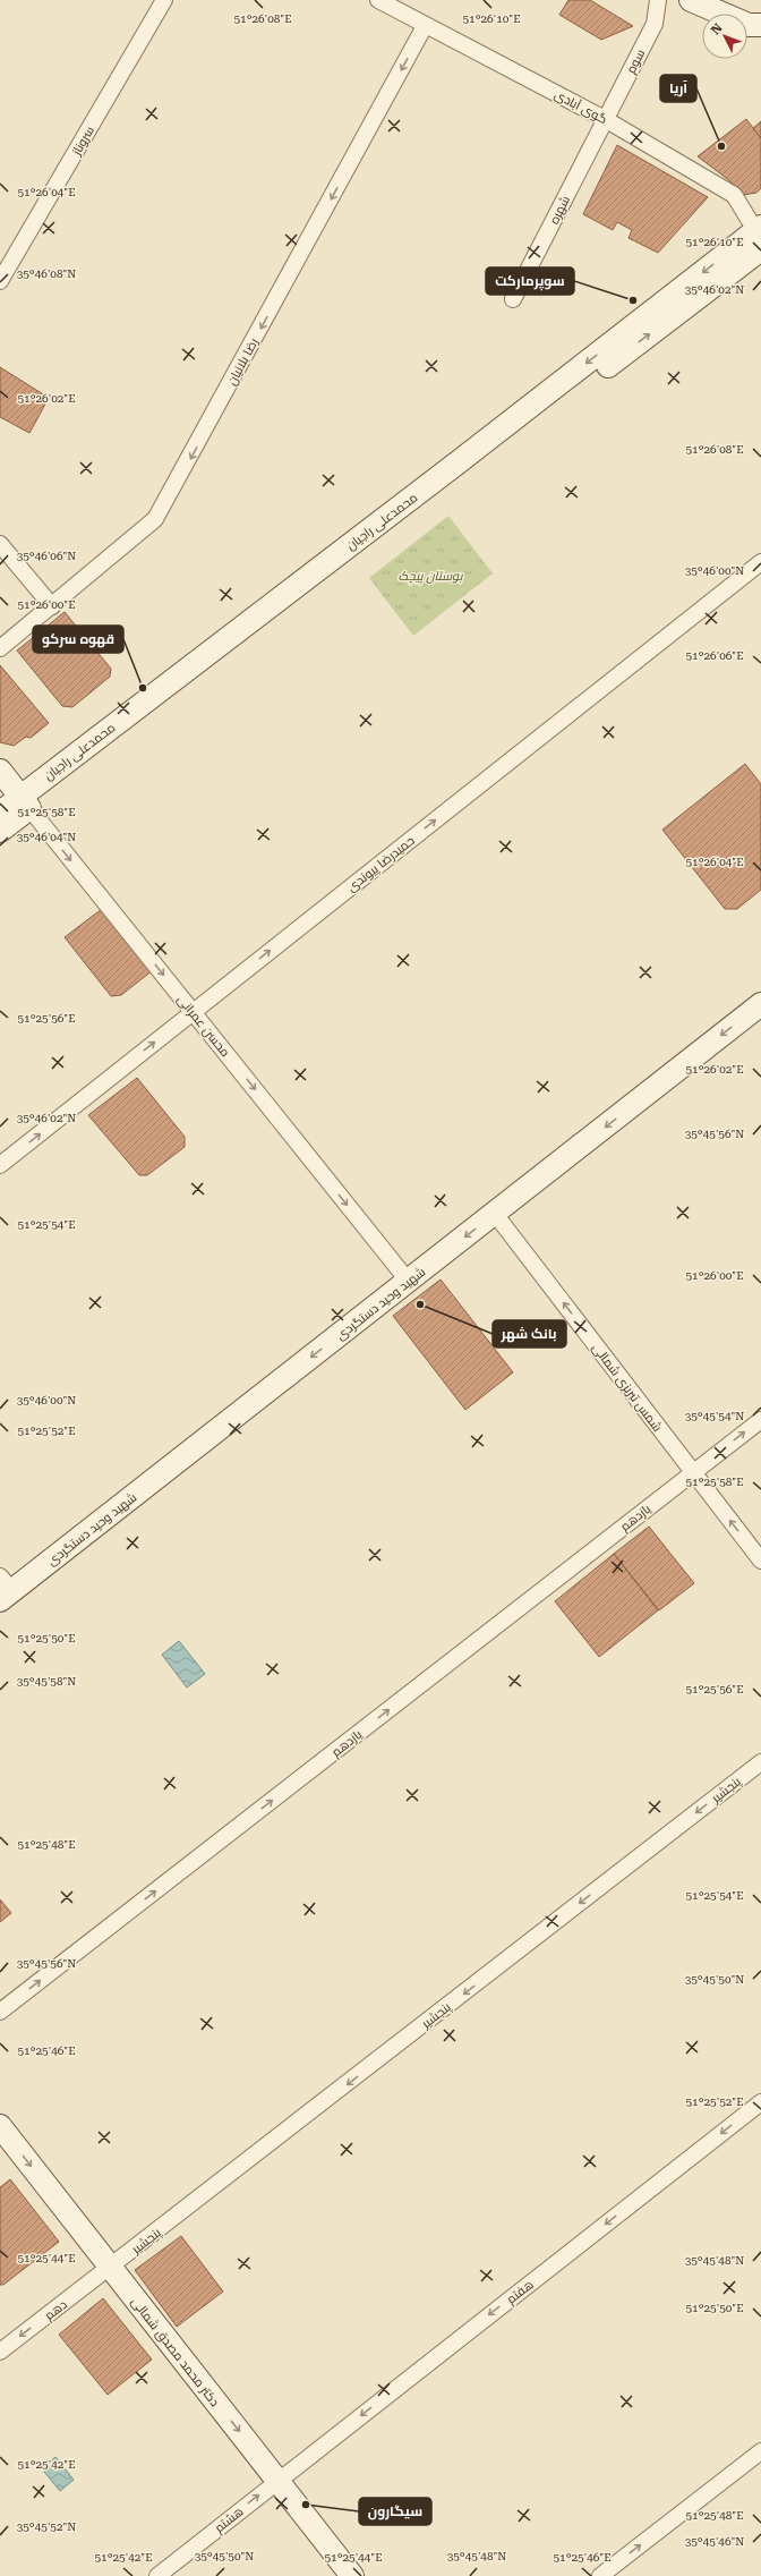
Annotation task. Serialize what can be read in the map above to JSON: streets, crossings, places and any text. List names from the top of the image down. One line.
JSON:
{"streets":{"main road":["محمدعلی راجیان","محسن عمرانی","شهید وحید دستگردی","دکتر محمد مصدق شمالی"],"street":["سوم","گوی آبادی","سروناز","شهره","رضا بلانیان","حمیدرضا پیوندی","شمس تبریزی شمالی","یازدهم","پنجشیر","هفتم","دهم","هشتم"]},"crossings":[["سوم","گوی آبادی"],["سوم","شهره"],["گوی آبادی","شهره"],["گوی آبادی","رضا بلانیان"],["گوی آبادی","محمدعلی راجیان"],["محمدعلی راجیان","محسن عمرانی"],["حمیدرضا پیوندی","محسن عمرانی"],["محسن عمرانی","شهید وحید دستگردی"],["شهید وحید دستگردی","شمس تبریزی شمالی"],["شمس تبریزی شمالی","یازدهم"],["پنجشیر","دهم"],["پنجشیر","دکتر محمد مصدق شمالی"],["هفتم","دکتر محمد مصدق شمالی"],["هفتم","هشتم"],["دهم","دکتر محمد مصدق شمالی"],["دکتر محمد مصدق شمالی","هشتم"]],"one_way":["رضا بلانیان","حمیدرضا پیوندی","محسن عمرانی","شهید وحید دستگردی","شمس تبریزی شمالی","یازدهم","پنجشیر","هفتم","دهم","دکتر محمد مصدق شمالی","هشتم"],"parks":["بوستان پیچک"],"places":["آریا","سوپرمارکت","قهوه سرکو","بانک شهر","سیگارون"],"north":"top left","coordinates":["51°26'08\"E","51°26'10\"E","51°26'04\"E","35°46'08\"N","35°46'02\"N","51°26'02\"E","35°46'06\"N","35°46'00\"N","51°26'00\"E","51°26'06\"E","51°25'58\"E","35°46'04\"N","51°25'56\"E","35°45'56\"N","51°25'54\"E","35°45'54\"N","51°25'52\"E","51°25'50\"E","35°45'58\"N","51°25'48\"E","35°45'50\"N","51°25'46\"E","51°25'44\"E","35°45'48\"N","51°25'42\"E","35°45'52\"N","35°45'46\"N"]}
